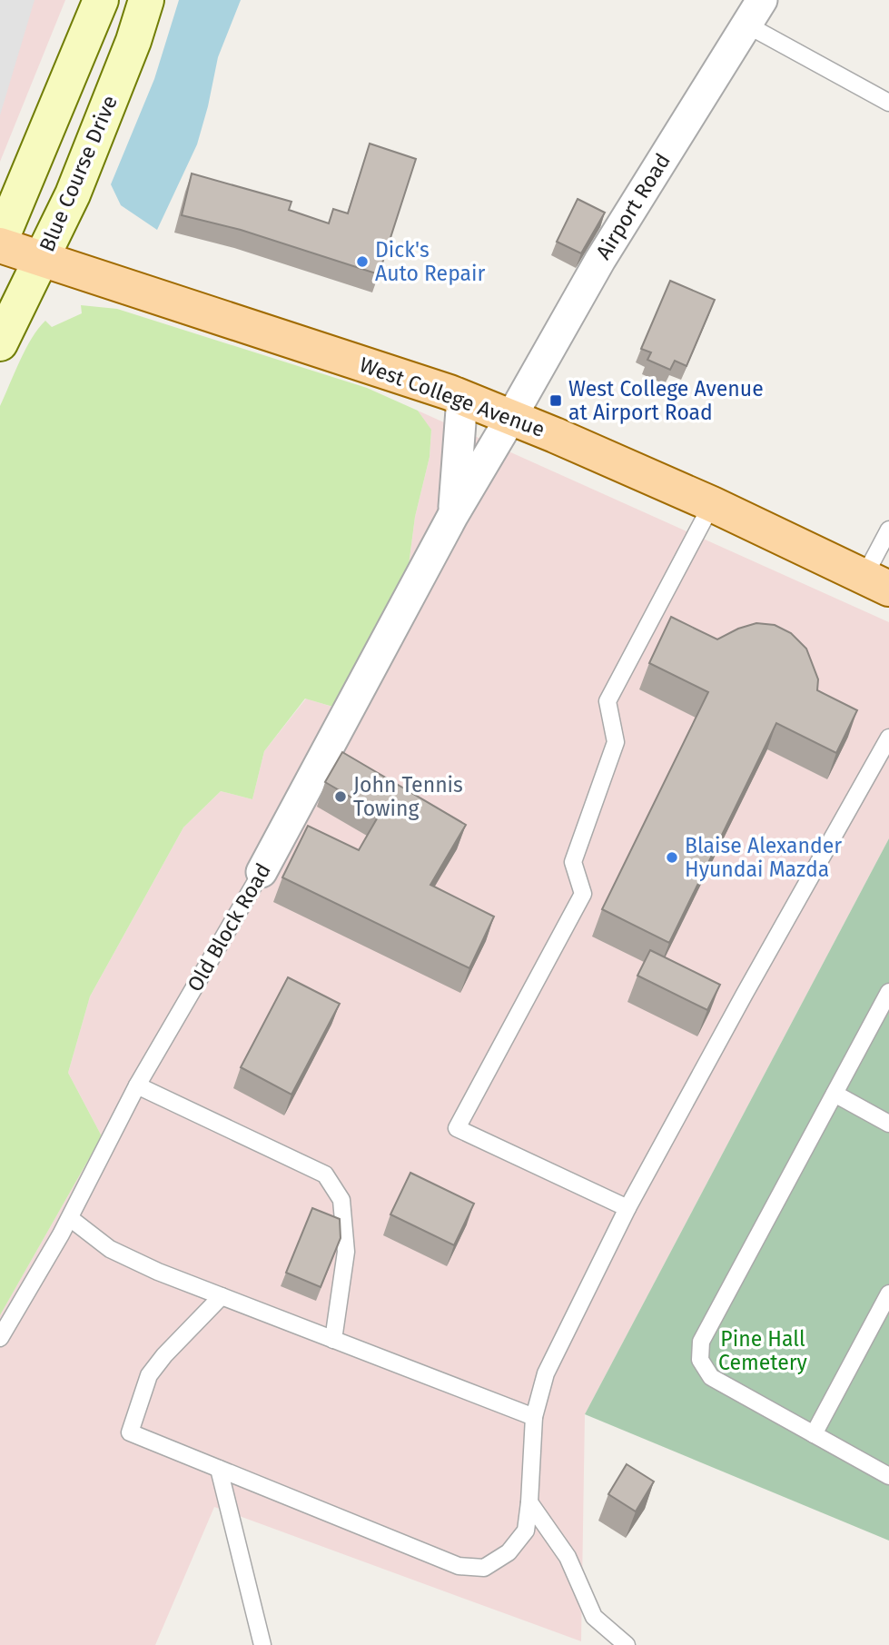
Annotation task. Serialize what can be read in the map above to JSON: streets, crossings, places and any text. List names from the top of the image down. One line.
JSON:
{"streets":{"main road":["Blue Course Drive","West College Avenue"],"street":["Airport Road","Old Block Road"]},"crossings":[["Blue Course Drive","West College Avenue"],["Airport Road","West College Avenue"],["Airport Road","Old Block Road"],["West College Avenue","Old Block Road"]],"parks":["Pine Hall Cemetery"],"places":{"other":["Dick's Auto Repair","John Tennis Towing","Blaise Alexander Hyundai Mazda"],"transit":["West College Avenue at Airport Road"]}}
